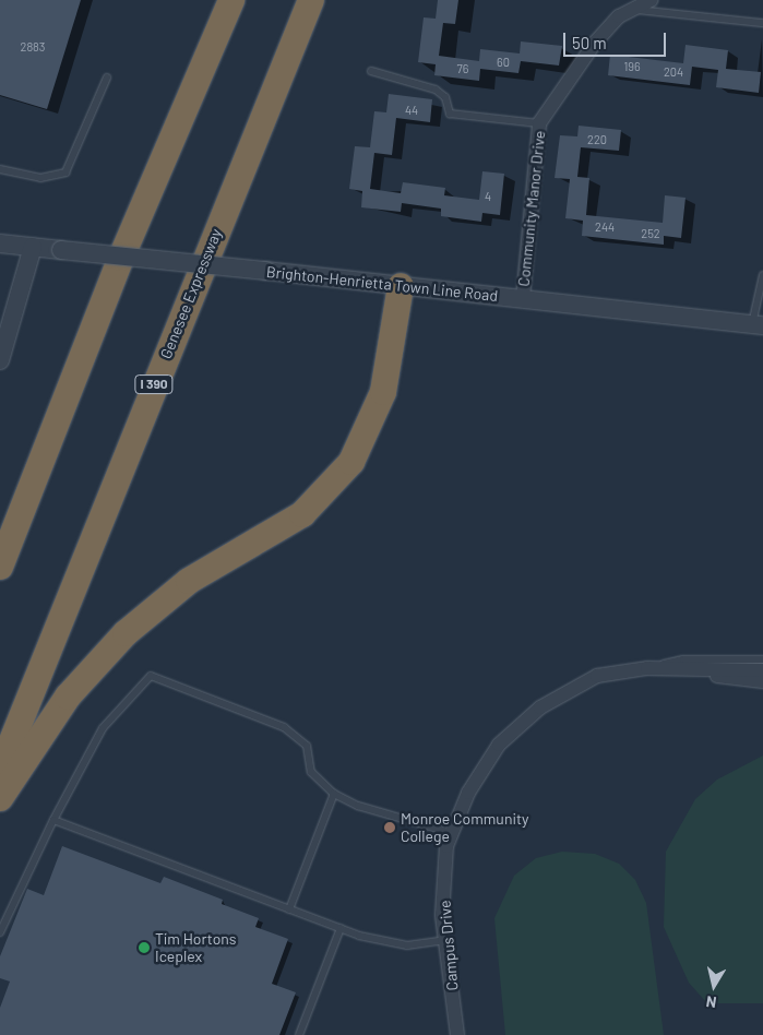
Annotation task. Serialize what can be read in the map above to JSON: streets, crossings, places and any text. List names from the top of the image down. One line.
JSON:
{"streets":{"highway":["Genesee Expressway","I 390"],"street":["Community Manor Drive","Brighton-Henrietta Town Line Road","Campus Drive"]},"crossings":[["Community Manor Drive","Brighton-Henrietta Town Line Road"]],"places":["Monroe Community College","Tim Hortons Iceplex"],"house_numbers":["2883","60","196","76","204","44","220","4","244","252"],"scale_bar":"50 m","north":"bottom"}
